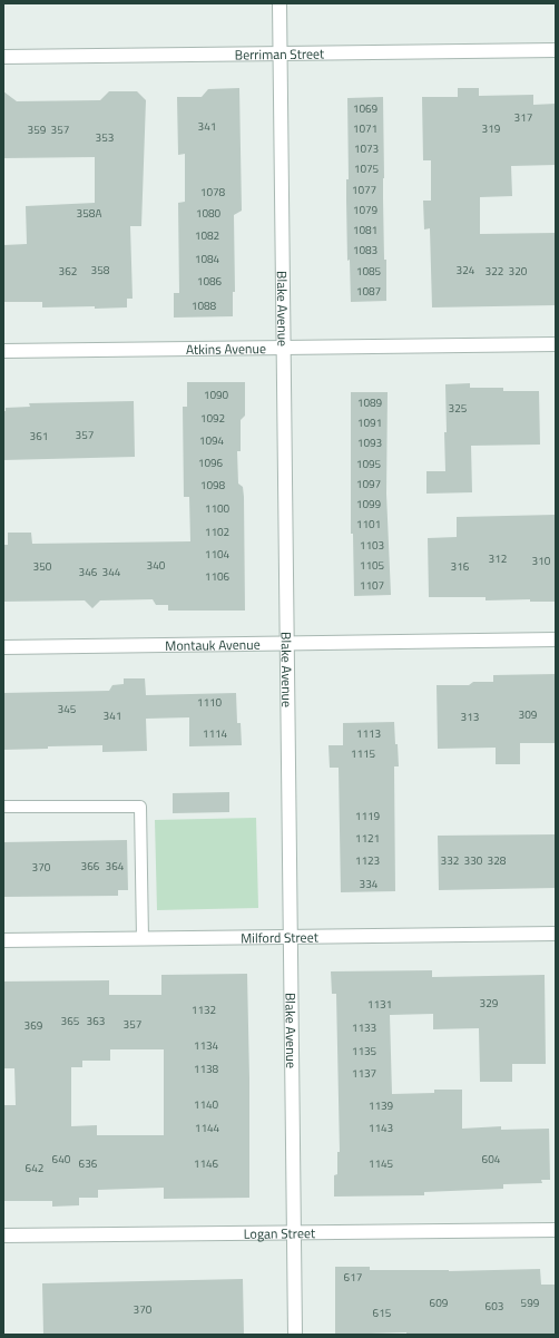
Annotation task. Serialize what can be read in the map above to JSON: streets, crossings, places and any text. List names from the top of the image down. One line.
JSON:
{"streets":{"street":["Berriman Street","Blake Avenue","Atkins Avenue","Montauk Avenue","Milford Street","Logan Street"]},"crossings":[["Berriman Street","Blake Avenue"],["Blake Avenue","Atkins Avenue"],["Blake Avenue","Montauk Avenue"],["Blake Avenue","Milford Street"],["Blake Avenue","Logan Street"]],"house_numbers":["1069","317","341","1071","319","359","357","353","1073","1075","1077","1078","1079","358A","1080","1081","1082","1083","1084","358","324","362","1085","322","320","1086","1087","1088","1090","1089","325","1092","1091","357","361","1094","1093","1096","1095","1097","1098","1099","1100","1101","1102","1103","1104","312","310","340","1105","350","316","346","344","1106","1107","1110","345","309","341","313","1114","1113","1115","1119","1121","1123","332","330","328","366","364","370","334","329","1131","1132","365","363","357","369","1133","1134","1135","1138","1137","1140","1139","1144","1143","640","604","636","1146","1145","642","617","609","599","603","370","615"]}
